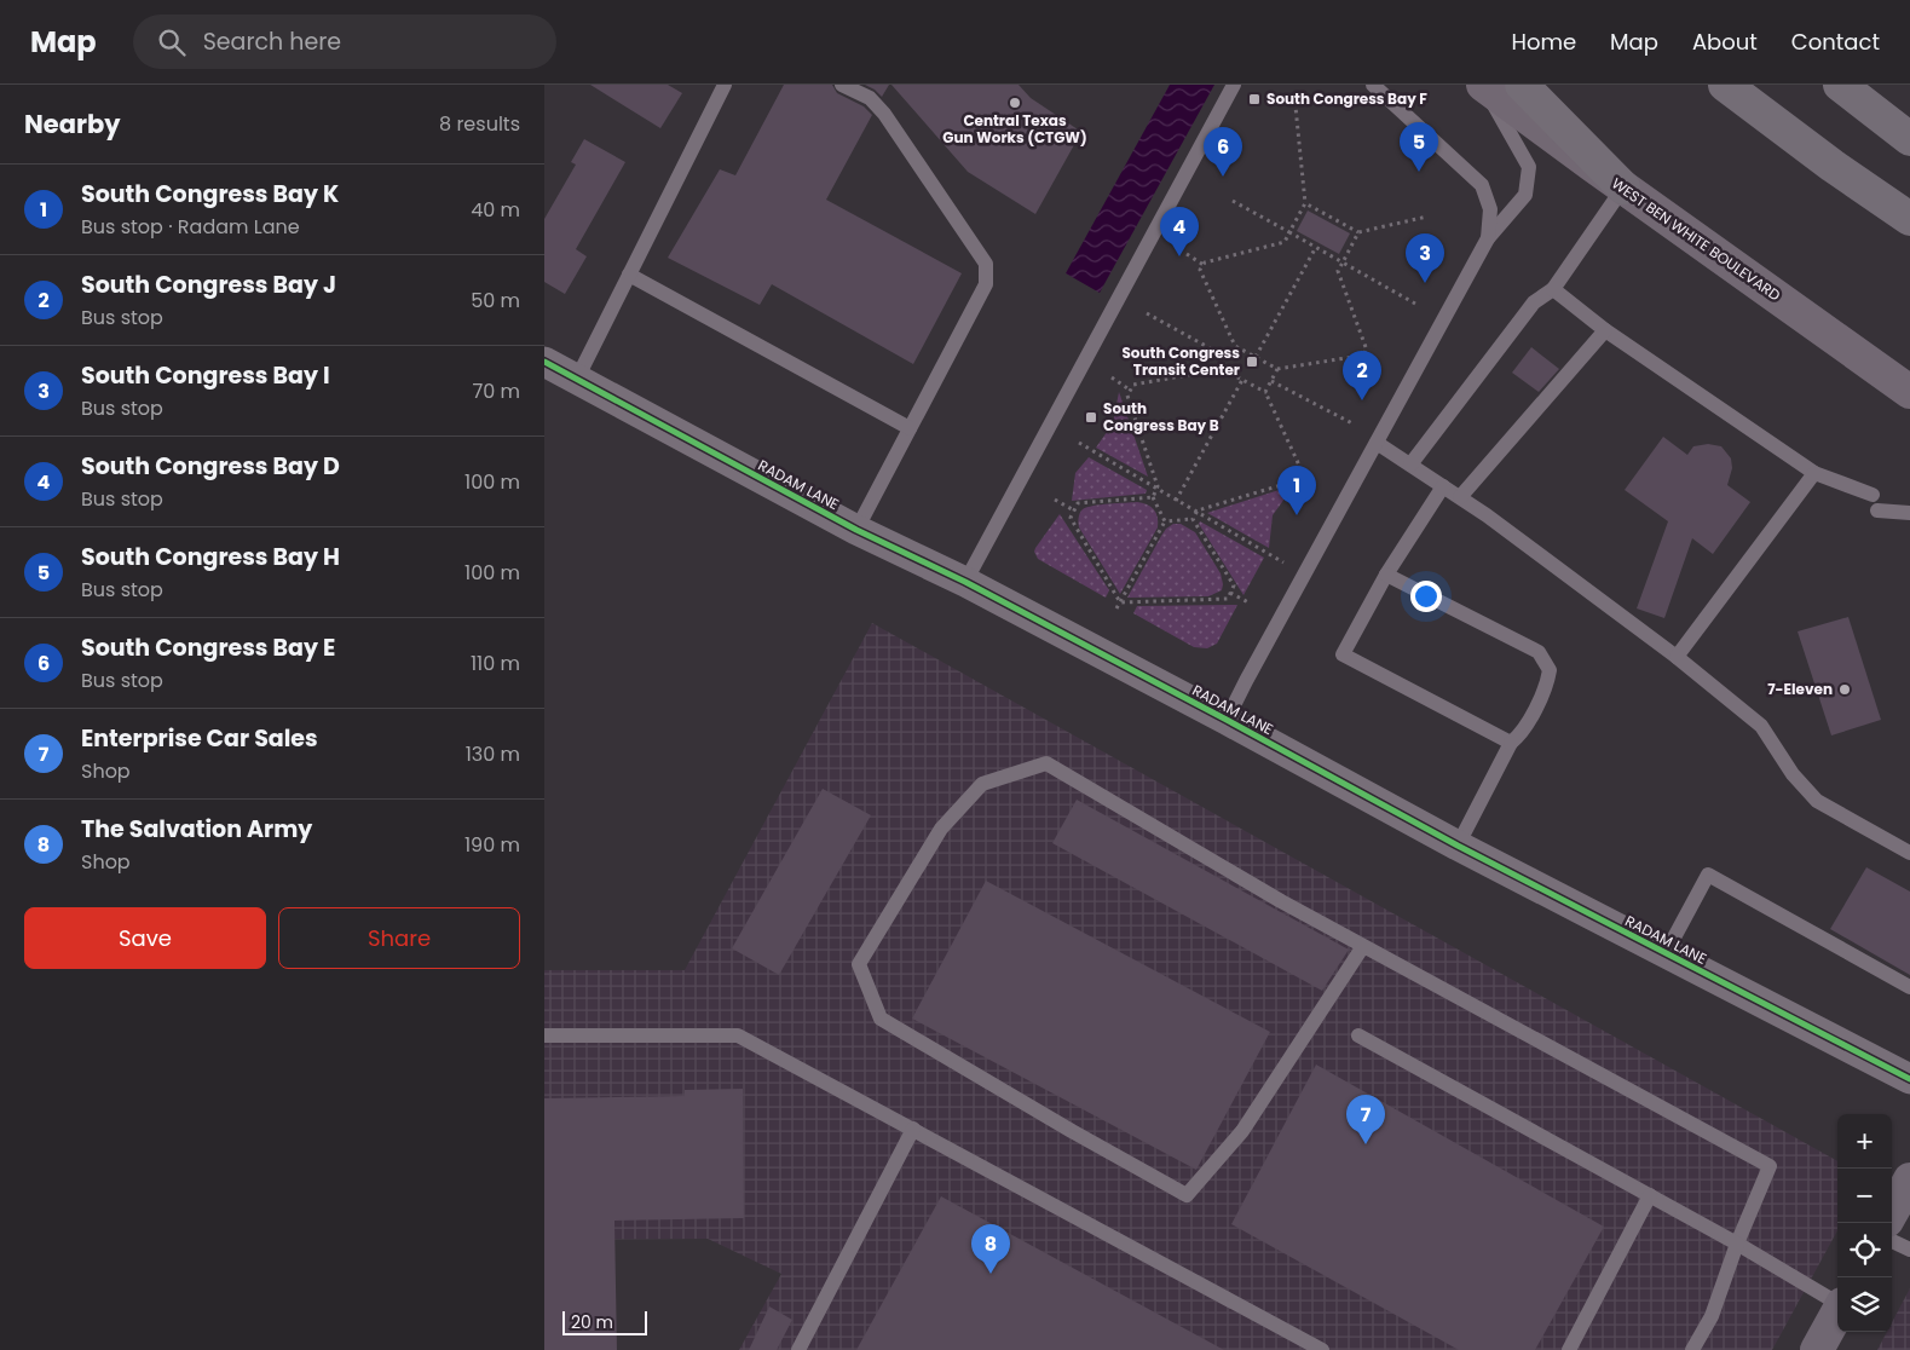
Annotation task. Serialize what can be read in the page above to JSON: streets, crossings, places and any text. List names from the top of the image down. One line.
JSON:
{"streets":{"main road":["WEST BEN WHITE BOULEVARD"],"street":["RADAM LANE"]},"places":{"transit":["South Congress Bay F","South Congress Transit Center","South Congress Bay B"],"other":["Central Texas Gun Works (CTGW)","7-Eleven"]},"scale_bar":"20 m","page":{"header":"Map","search":"Search here","nav":["Home","Map","About","Contact"],"heading":["Nearby","8 results"],"pins":["5","6","4","3","2","1","7","8"],"list":[{"mark":"1","name":"South Congress Bay K","note":"Bus stop · Radam Lane","value":"40 m"},{"mark":"2","name":"South Congress Bay J","note":"Bus stop","value":"50 m"},{"mark":"3","name":"South Congress Bay I","note":"Bus stop","value":"70 m"},{"mark":"4","name":"South Congress Bay D","note":"Bus stop","value":"100 m"},{"mark":"5","name":"South Congress Bay H","note":"Bus stop","value":"100 m"},{"mark":"6","name":"South Congress Bay E","note":"Bus stop","value":"110 m"},{"mark":"7","name":"Enterprise Car Sales","note":"Shop","value":"130 m"},{"mark":"8","name":"The Salvation Army","note":"Shop","value":"190 m"}],"buttons":["Save","Share"],"map_buttons":["+","−"],"scale":"20 m"}}
